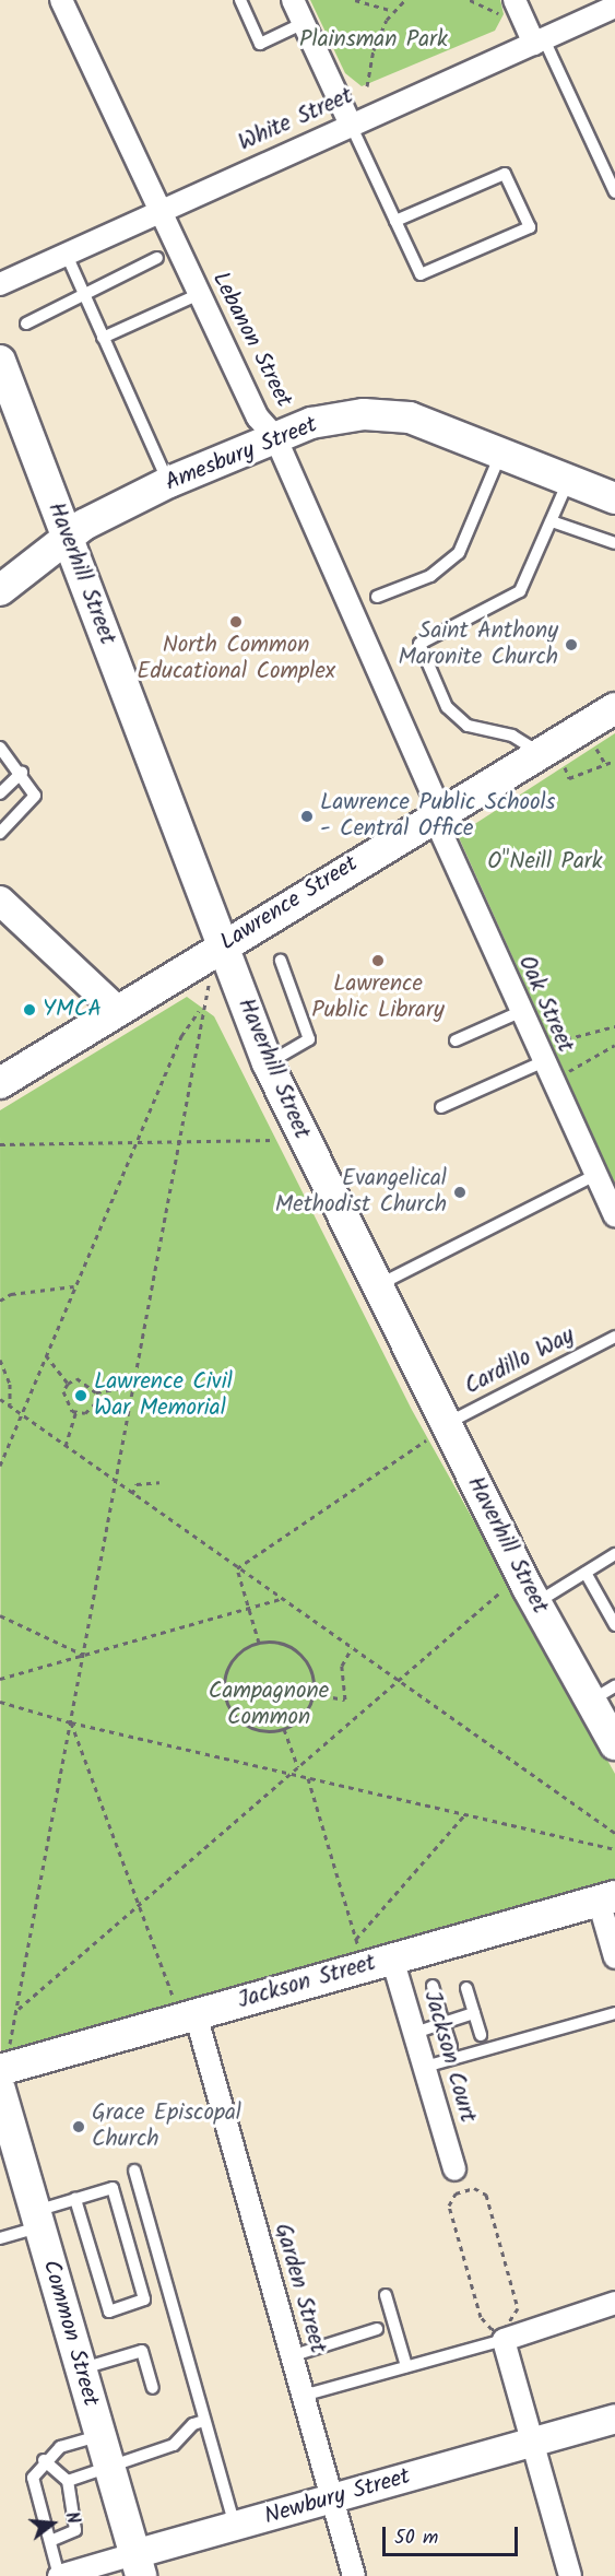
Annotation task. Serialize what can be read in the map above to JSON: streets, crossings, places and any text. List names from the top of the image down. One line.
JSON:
{"streets":{"main road":["Amesbury Street","Haverhill Street","Lawrence Street","Jackson Street","Common Street"],"street":["White Street","Lebanon Street","Oak Street","Jackson Court","Garden Street","Newbury Street"],"lane":["Cardillo Way"]},"crossings":[["White Street","Lebanon Street"],["Lebanon Street","Amesbury Street"],["Lebanon Street","Lawrence Street"],["Lebanon Street","Oak Street"],["Amesbury Street","Haverhill Street"],["Haverhill Street","Lawrence Street"],["Haverhill Street","Cardillo Way"],["Lawrence Street","Oak Street"],["Jackson Street","Jackson Court"],["Jackson Street","Garden Street"],["Garden Street","Newbury Street"],["Common Street","Newbury Street"]],"parks":["Plainsman Park","O\"Neill Park","Campagnone Common"],"places":["North Common Educational Complex","Saint Anthony Maronite Church","Lawrence Public Schools - Central Office","Lawrence Public Library","YMCA","Evangelical Methodist Church","Lawrence Civil War Memorial","Grace Episcopal Church"],"scale_bar":"50 m","north":"right"}
